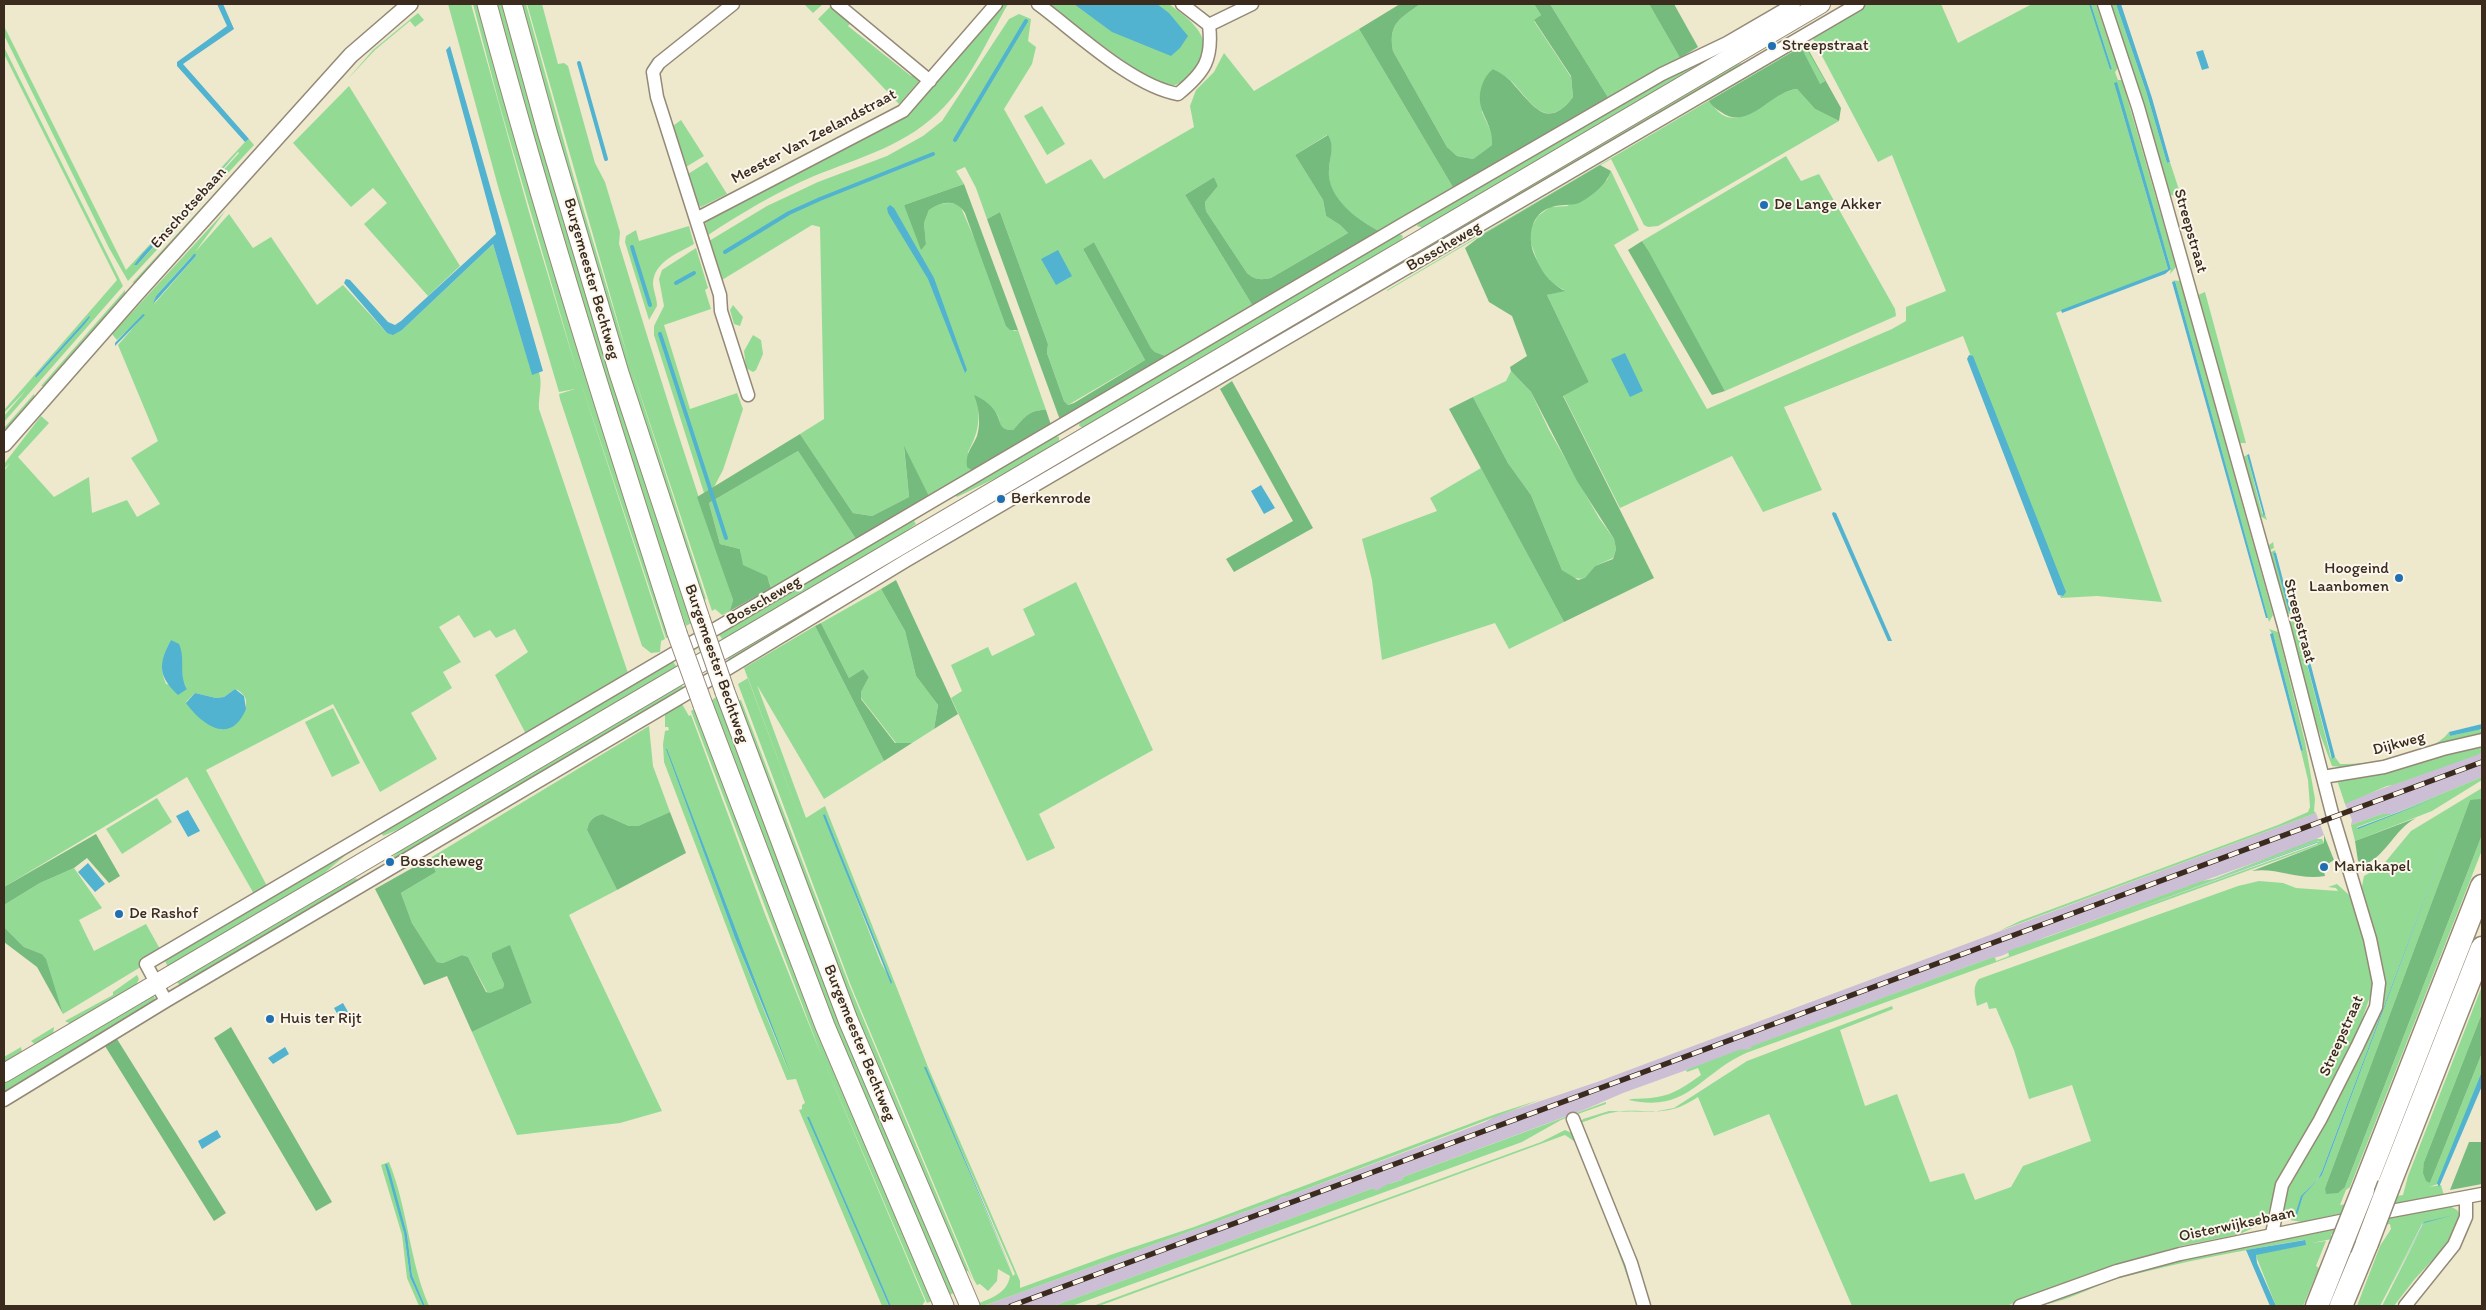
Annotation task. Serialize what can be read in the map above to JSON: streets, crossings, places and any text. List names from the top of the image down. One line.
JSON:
{"streets":{"main road":["Bosscheweg","Burgemeester Bechtweg"],"street":["Meester Van Zeelandstraat","Enschotsebaan","Streepstraat","Dijkweg","Oisterwijksebaan"]},"crossings":[["Streepstraat","Dijkweg"],["Streepstraat","Oisterwijksebaan"]],"places":["Streepstraat","De Lange Akker","Berkenrode","Hoogeind Laanbomen","Bosscheweg","Mariakapel","De Rashof","Huis ter Rijt"]}
